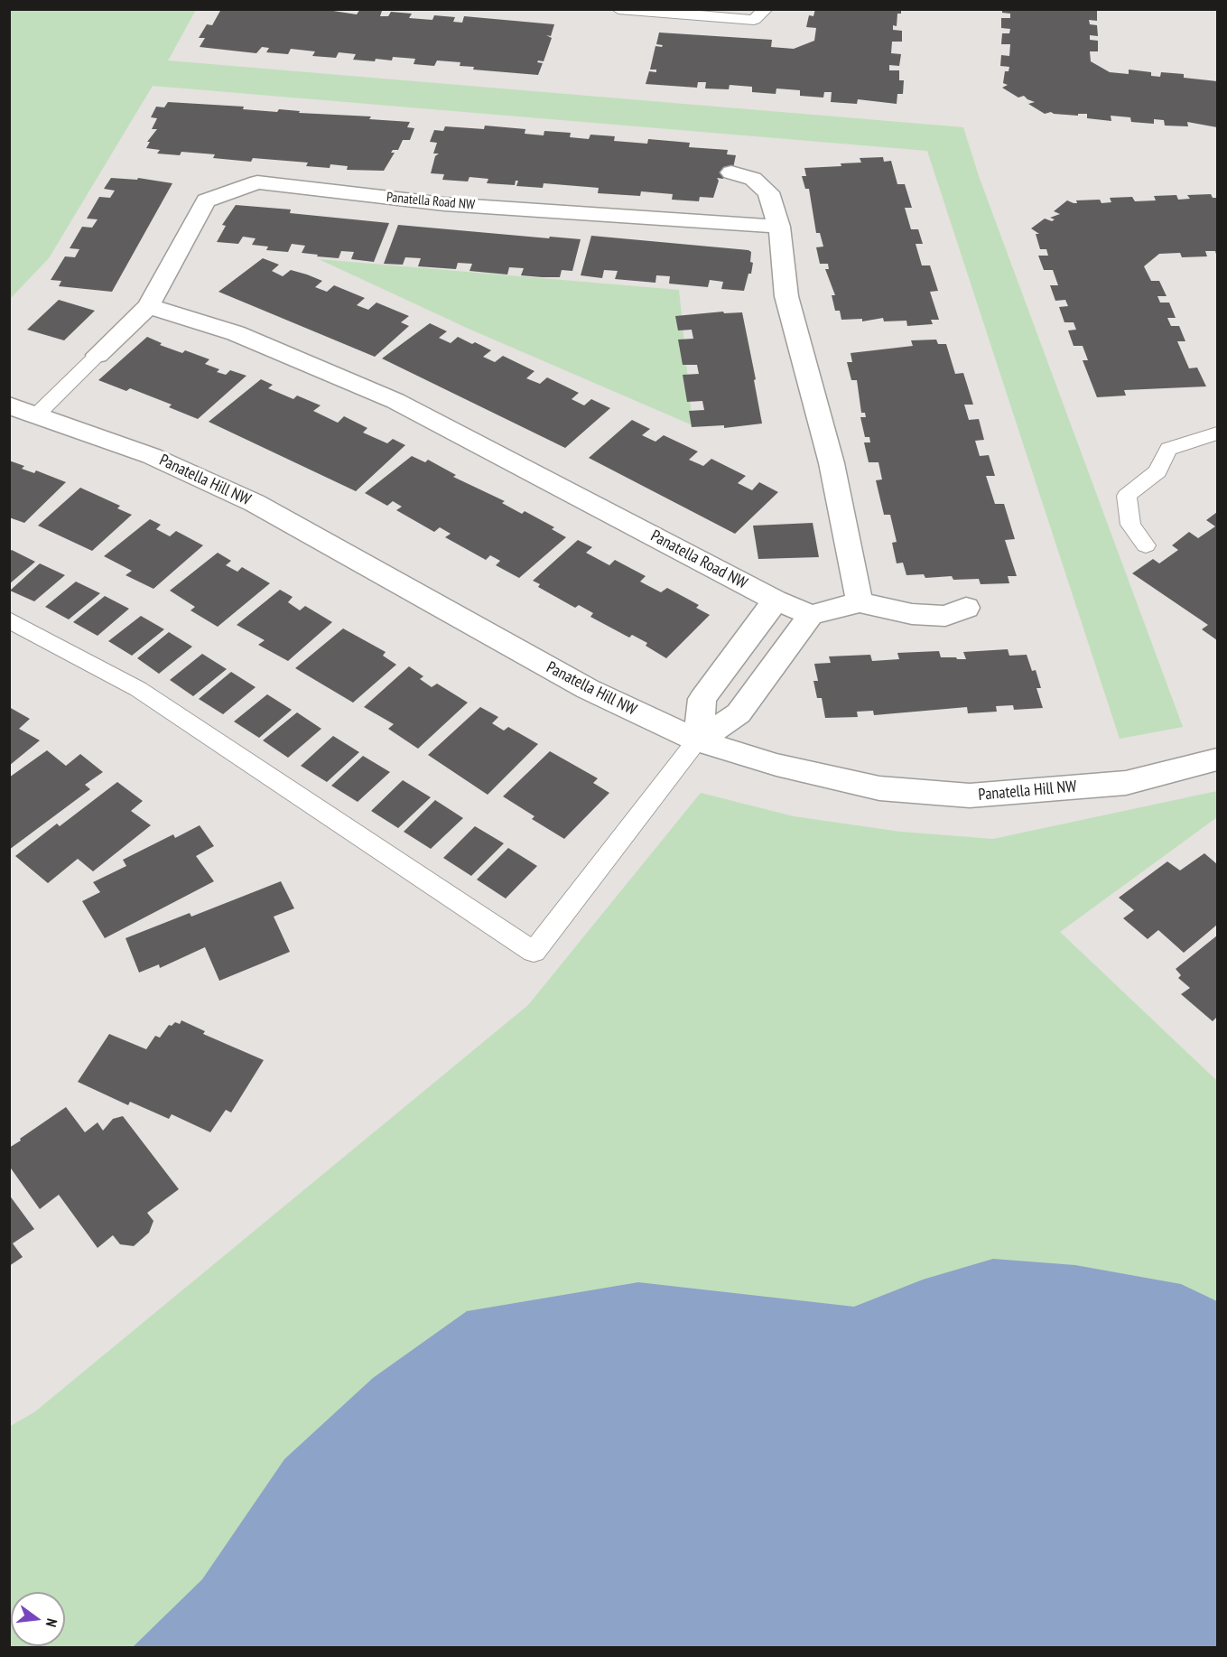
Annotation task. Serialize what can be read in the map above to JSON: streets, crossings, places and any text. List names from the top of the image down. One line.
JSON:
{"streets":{"street":["Panatella Road NW","Panatella Hill NW"]},"crossings":[["Panatella Road NW","Panatella Hill NW"]],"north":"right"}
